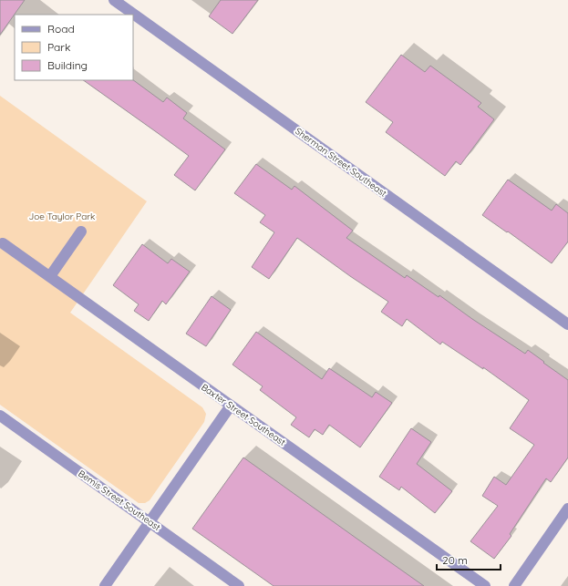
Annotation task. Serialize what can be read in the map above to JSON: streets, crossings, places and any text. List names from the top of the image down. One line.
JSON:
{"streets":{"street":["Sherman Street Southeast","Baxter Street Southeast","Bemis Street Southeast"]},"parks":["Joe Taylor Park"],"legend":["Road","Park","Building"],"scale_bar":"20 m"}
